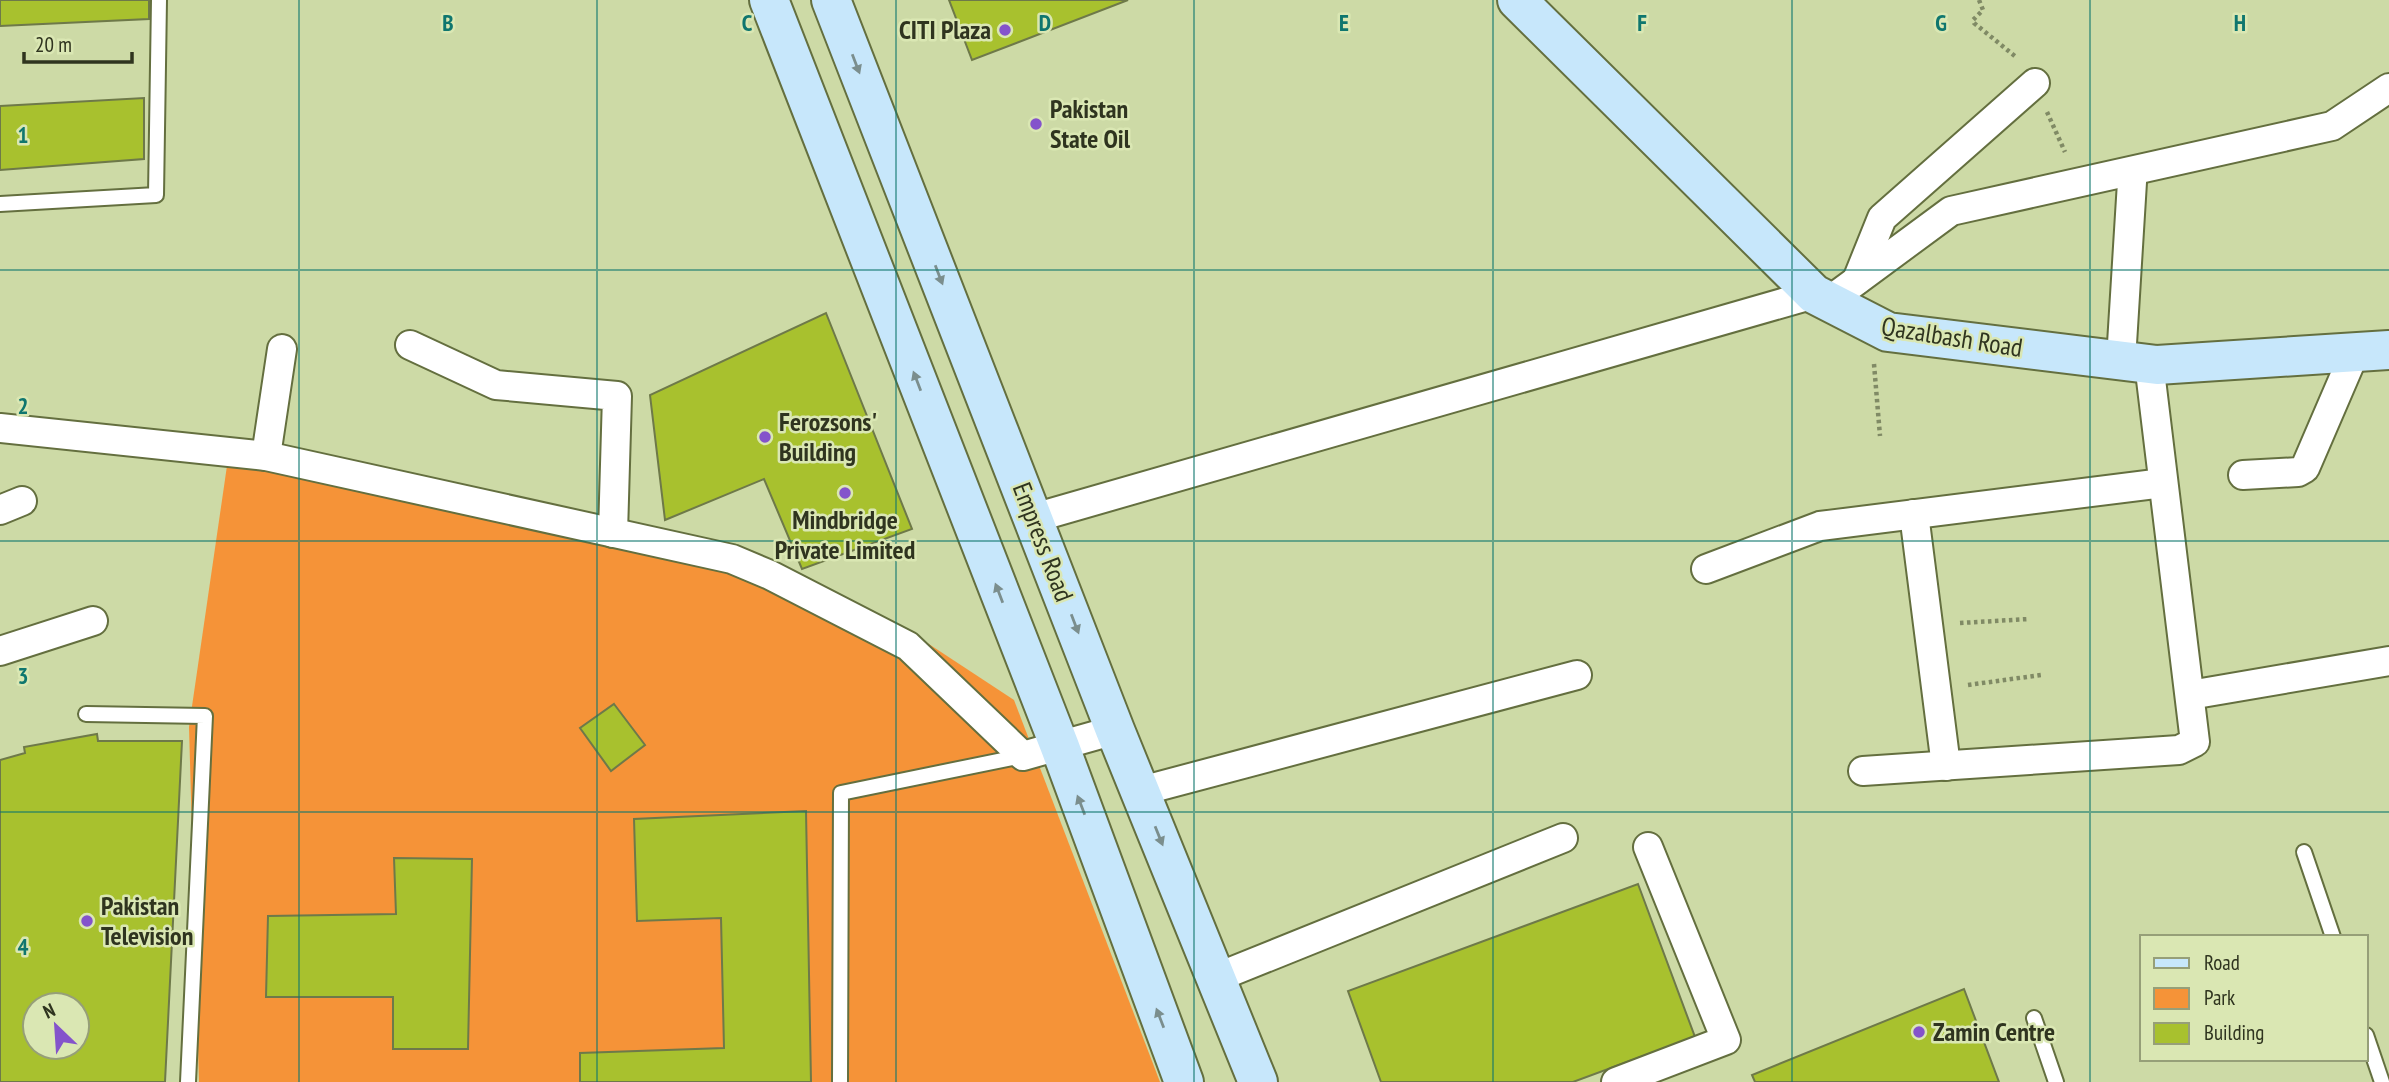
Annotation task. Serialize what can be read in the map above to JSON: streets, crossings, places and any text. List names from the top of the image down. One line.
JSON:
{"streets":{"main road":["Qazalbash Road","Empress Road"]},"places":["CITI Plaza","Pakistan State Oil","Ferozsons' Building","Mindbridge Private Limited","Pakistan Television","Zamin Centre"],"legend":["Road","Park","Building"],"scale_bar":"20 m","north":"top left","grid":{"columns":["B","C","D","E","F","G","H"],"rows":["1","2","3","4"]}}
